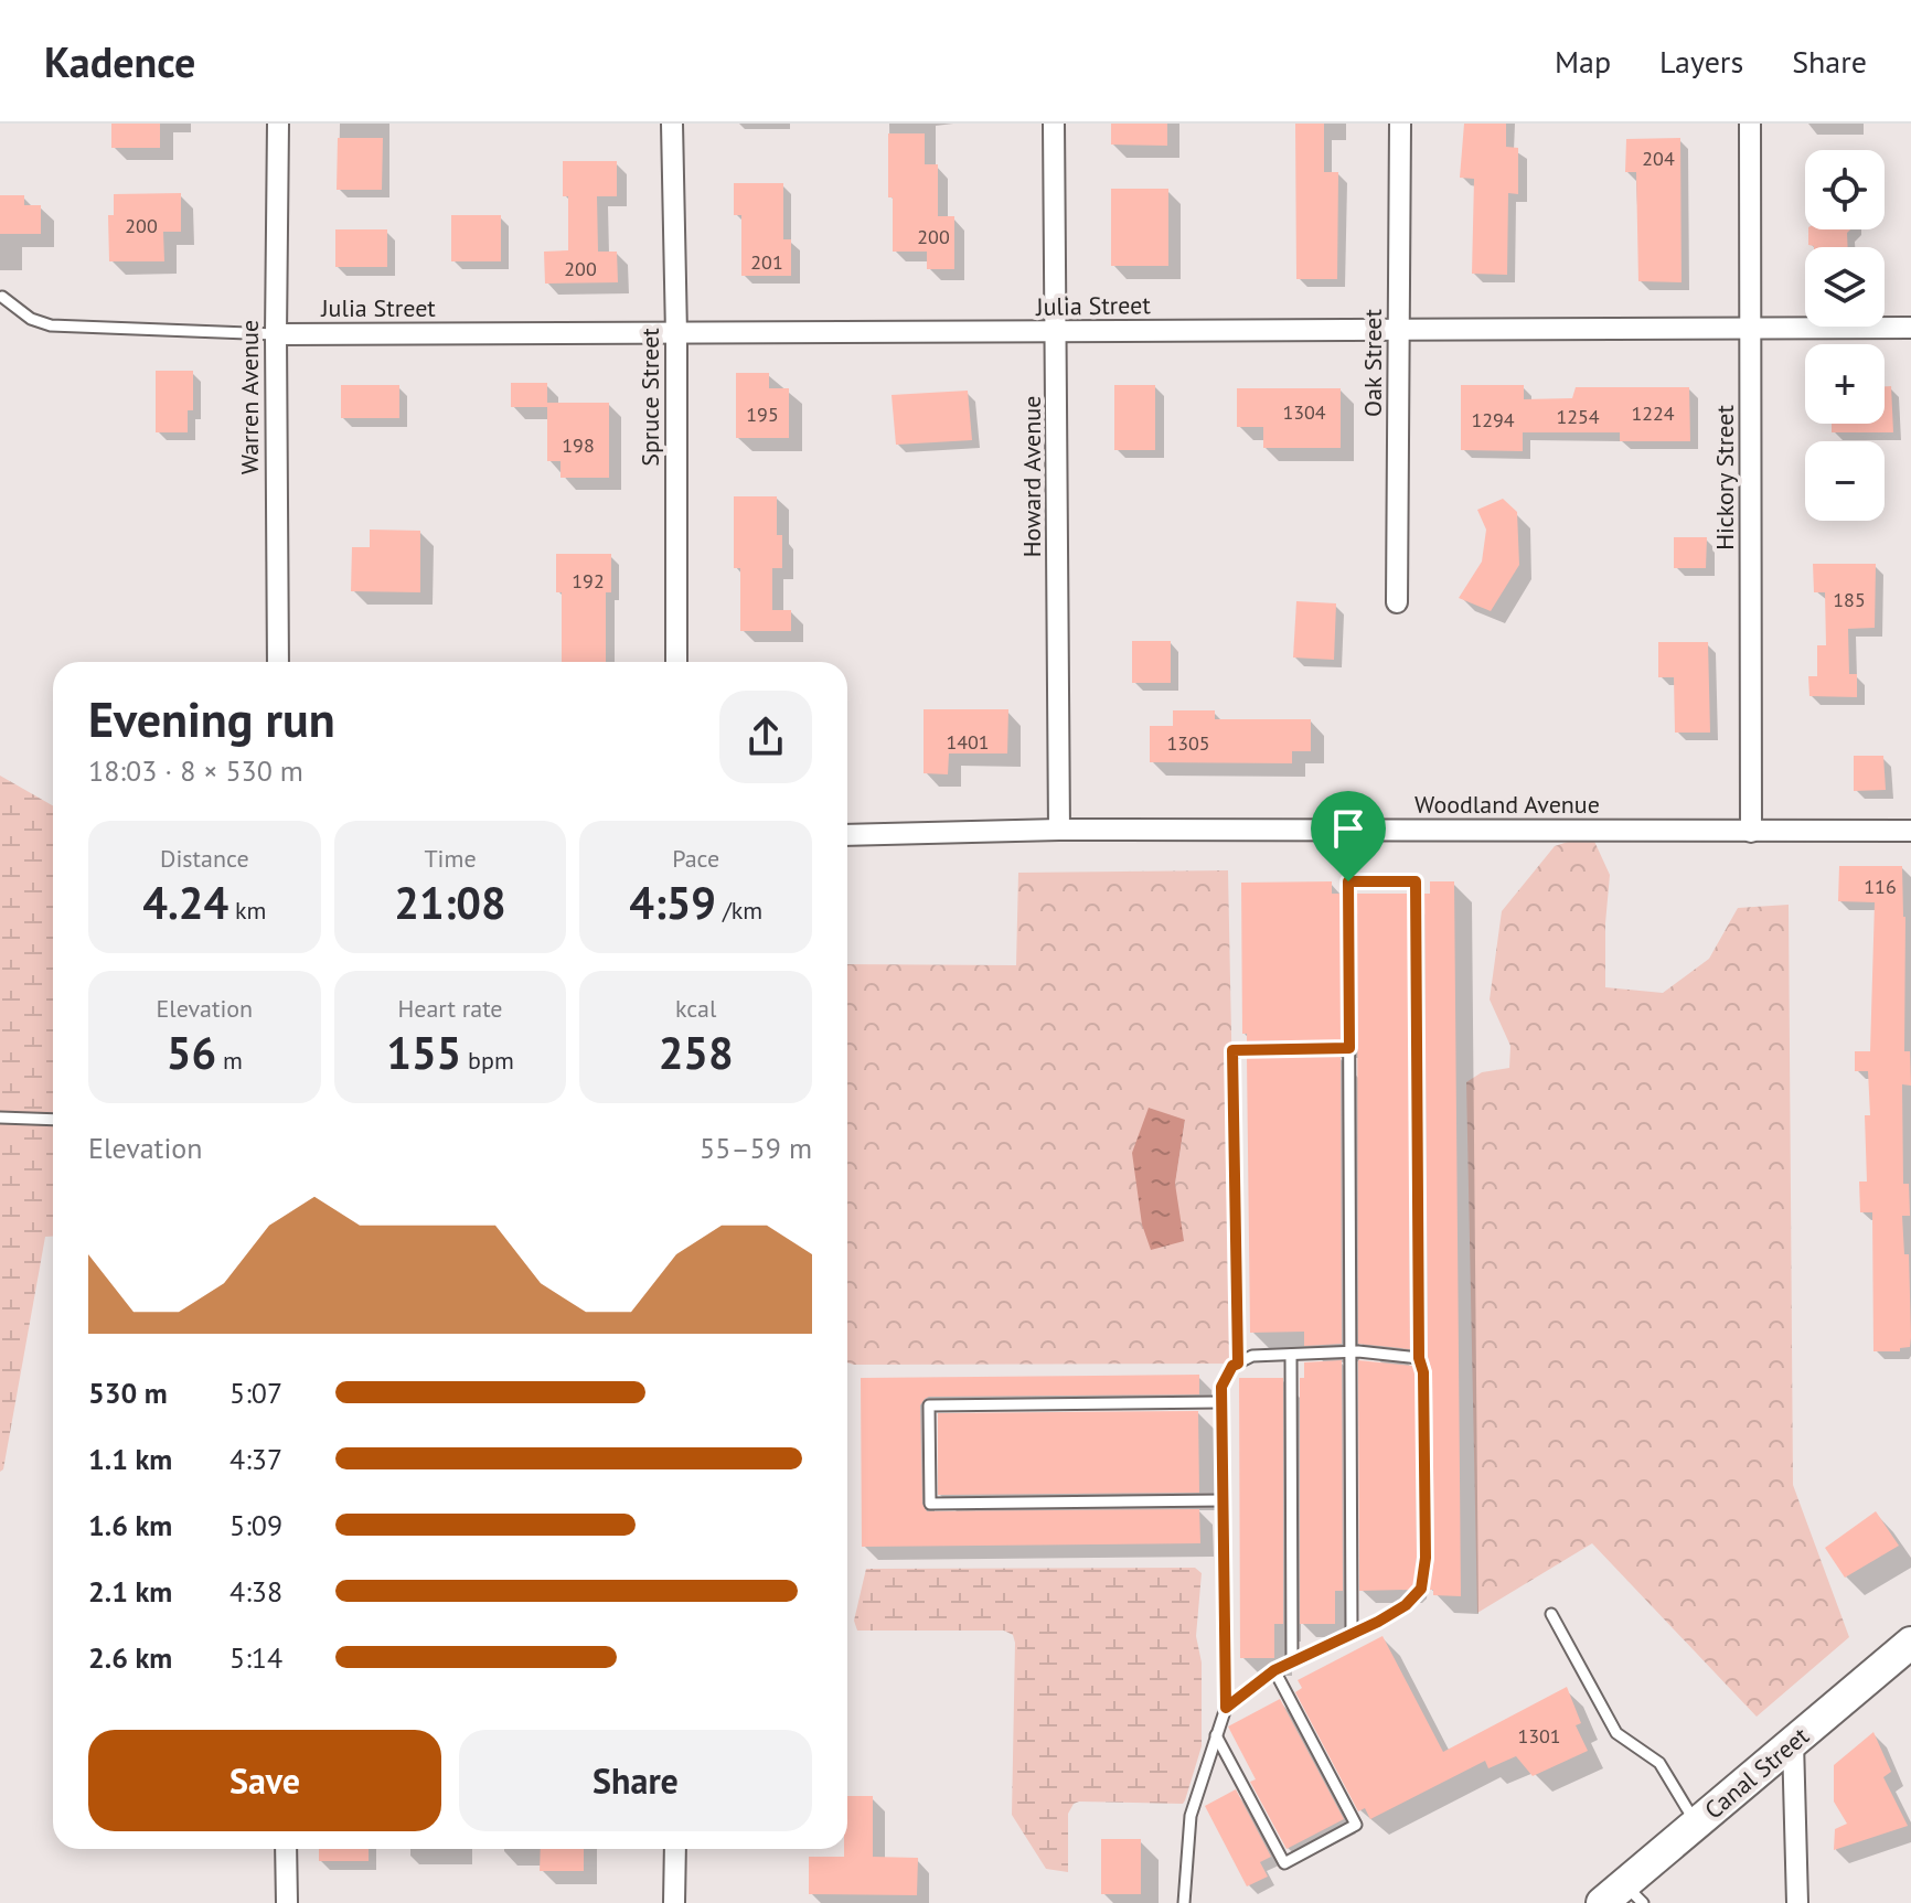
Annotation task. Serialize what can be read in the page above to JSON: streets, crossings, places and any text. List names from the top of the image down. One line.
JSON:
{"streets":{"main road":["Canal Street"],"street":["Julia Street","Oak Street","Warren Avenue","Spruce Street","Howard Avenue","Hickory Street","Woodland Avenue"]},"crossings":[["Julia Street","Oak Street"],["Julia Street","Warren Avenue"],["Julia Street","Spruce Street"],["Julia Street","Howard Avenue"],["Julia Street","Hickory Street"],["Howard Avenue","Woodland Avenue"],["Hickory Street","Woodland Avenue"]],"house_numbers":["204","200","200","201","200","1304","1224","195","1254","1294","198","192","185","1401","1305","116","1301"],"page":{"header":"Kadence","nav":["Map","Layers","Share"],"map_buttons":["+","−"],"heading":["Evening run","18:03 · 8 × 530 m"],"stats":[["Distance","4.24 km"],["Time","21:08"],["Pace","4:59 /km"],["Elevation","56 m"],["Heart rate","155 bpm"],["kcal","258"]],"chart":["Elevation","55–59 m"],"list":[{"name":"530 m","note":"5:07"},{"name":"1.1 km","note":"4:37"},{"name":"1.6 km","note":"5:09"},{"name":"2.1 km","note":"4:38"},{"name":"2.6 km","note":"5:14"}],"buttons":["Save","Share"]}}
